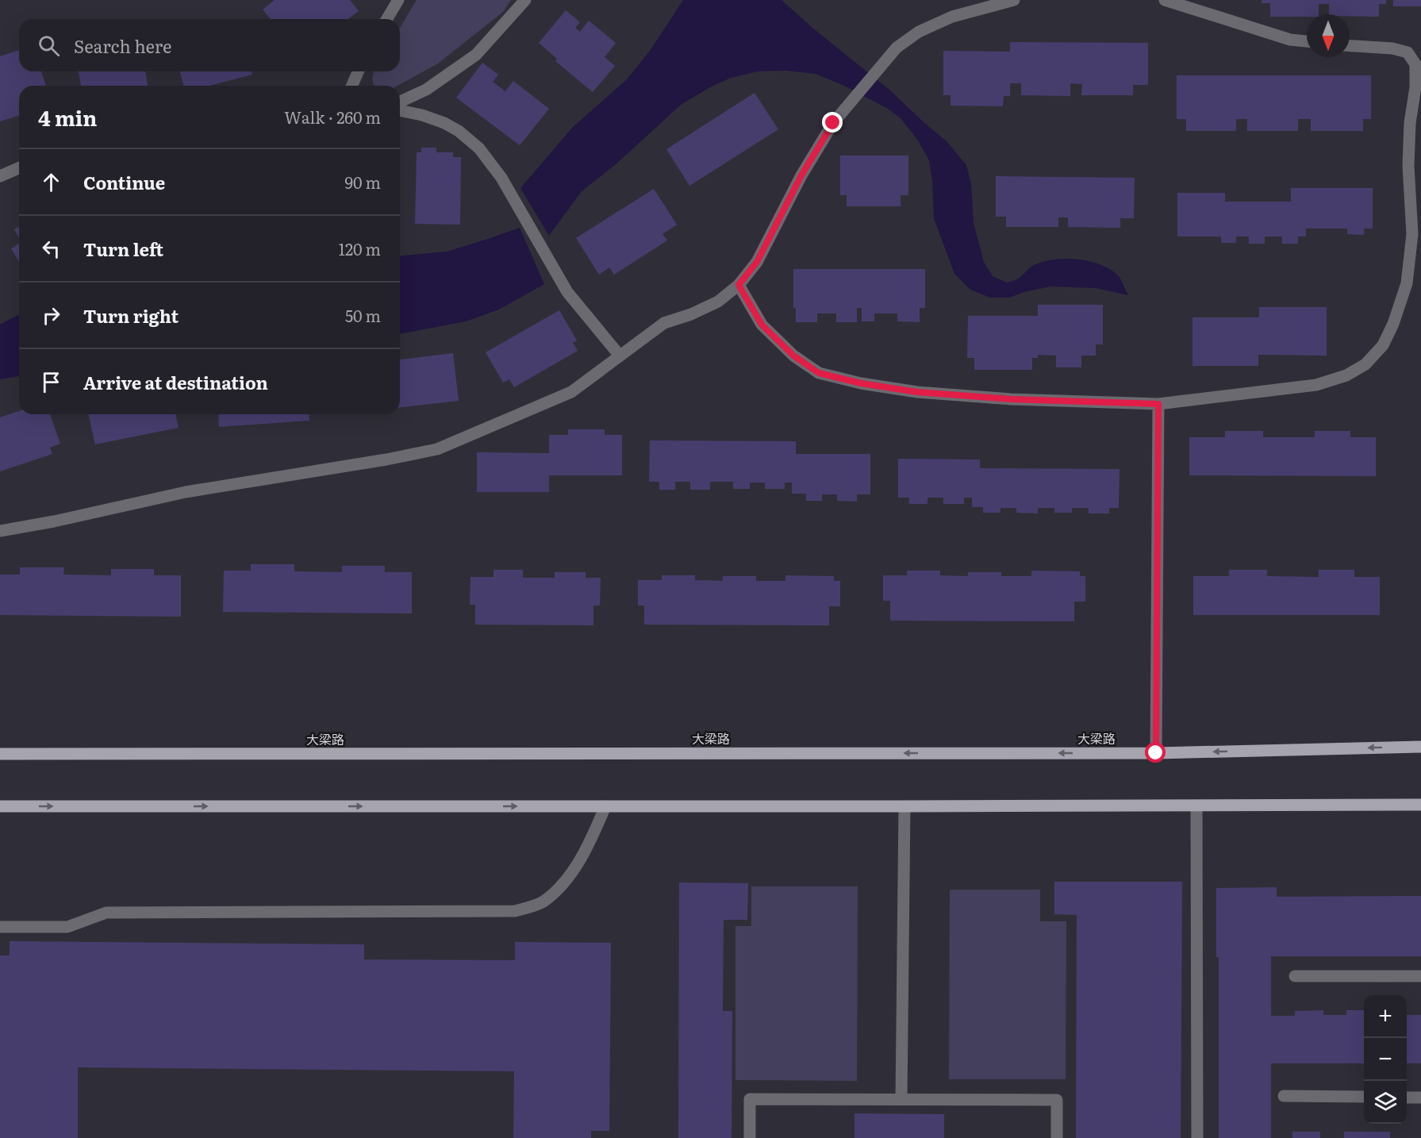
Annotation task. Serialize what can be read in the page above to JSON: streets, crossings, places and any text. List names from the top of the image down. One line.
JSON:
{"streets":{"main road":["大梁路"]},"north":"bottom","page":{"search":"Search here","heading":["4 min","Walk · 260 m"],"list":[["Continue","90 m"],["Turn left","120 m"],["Turn right","50 m"],"Arrive at destination"],"map_buttons":["+","−"]}}
